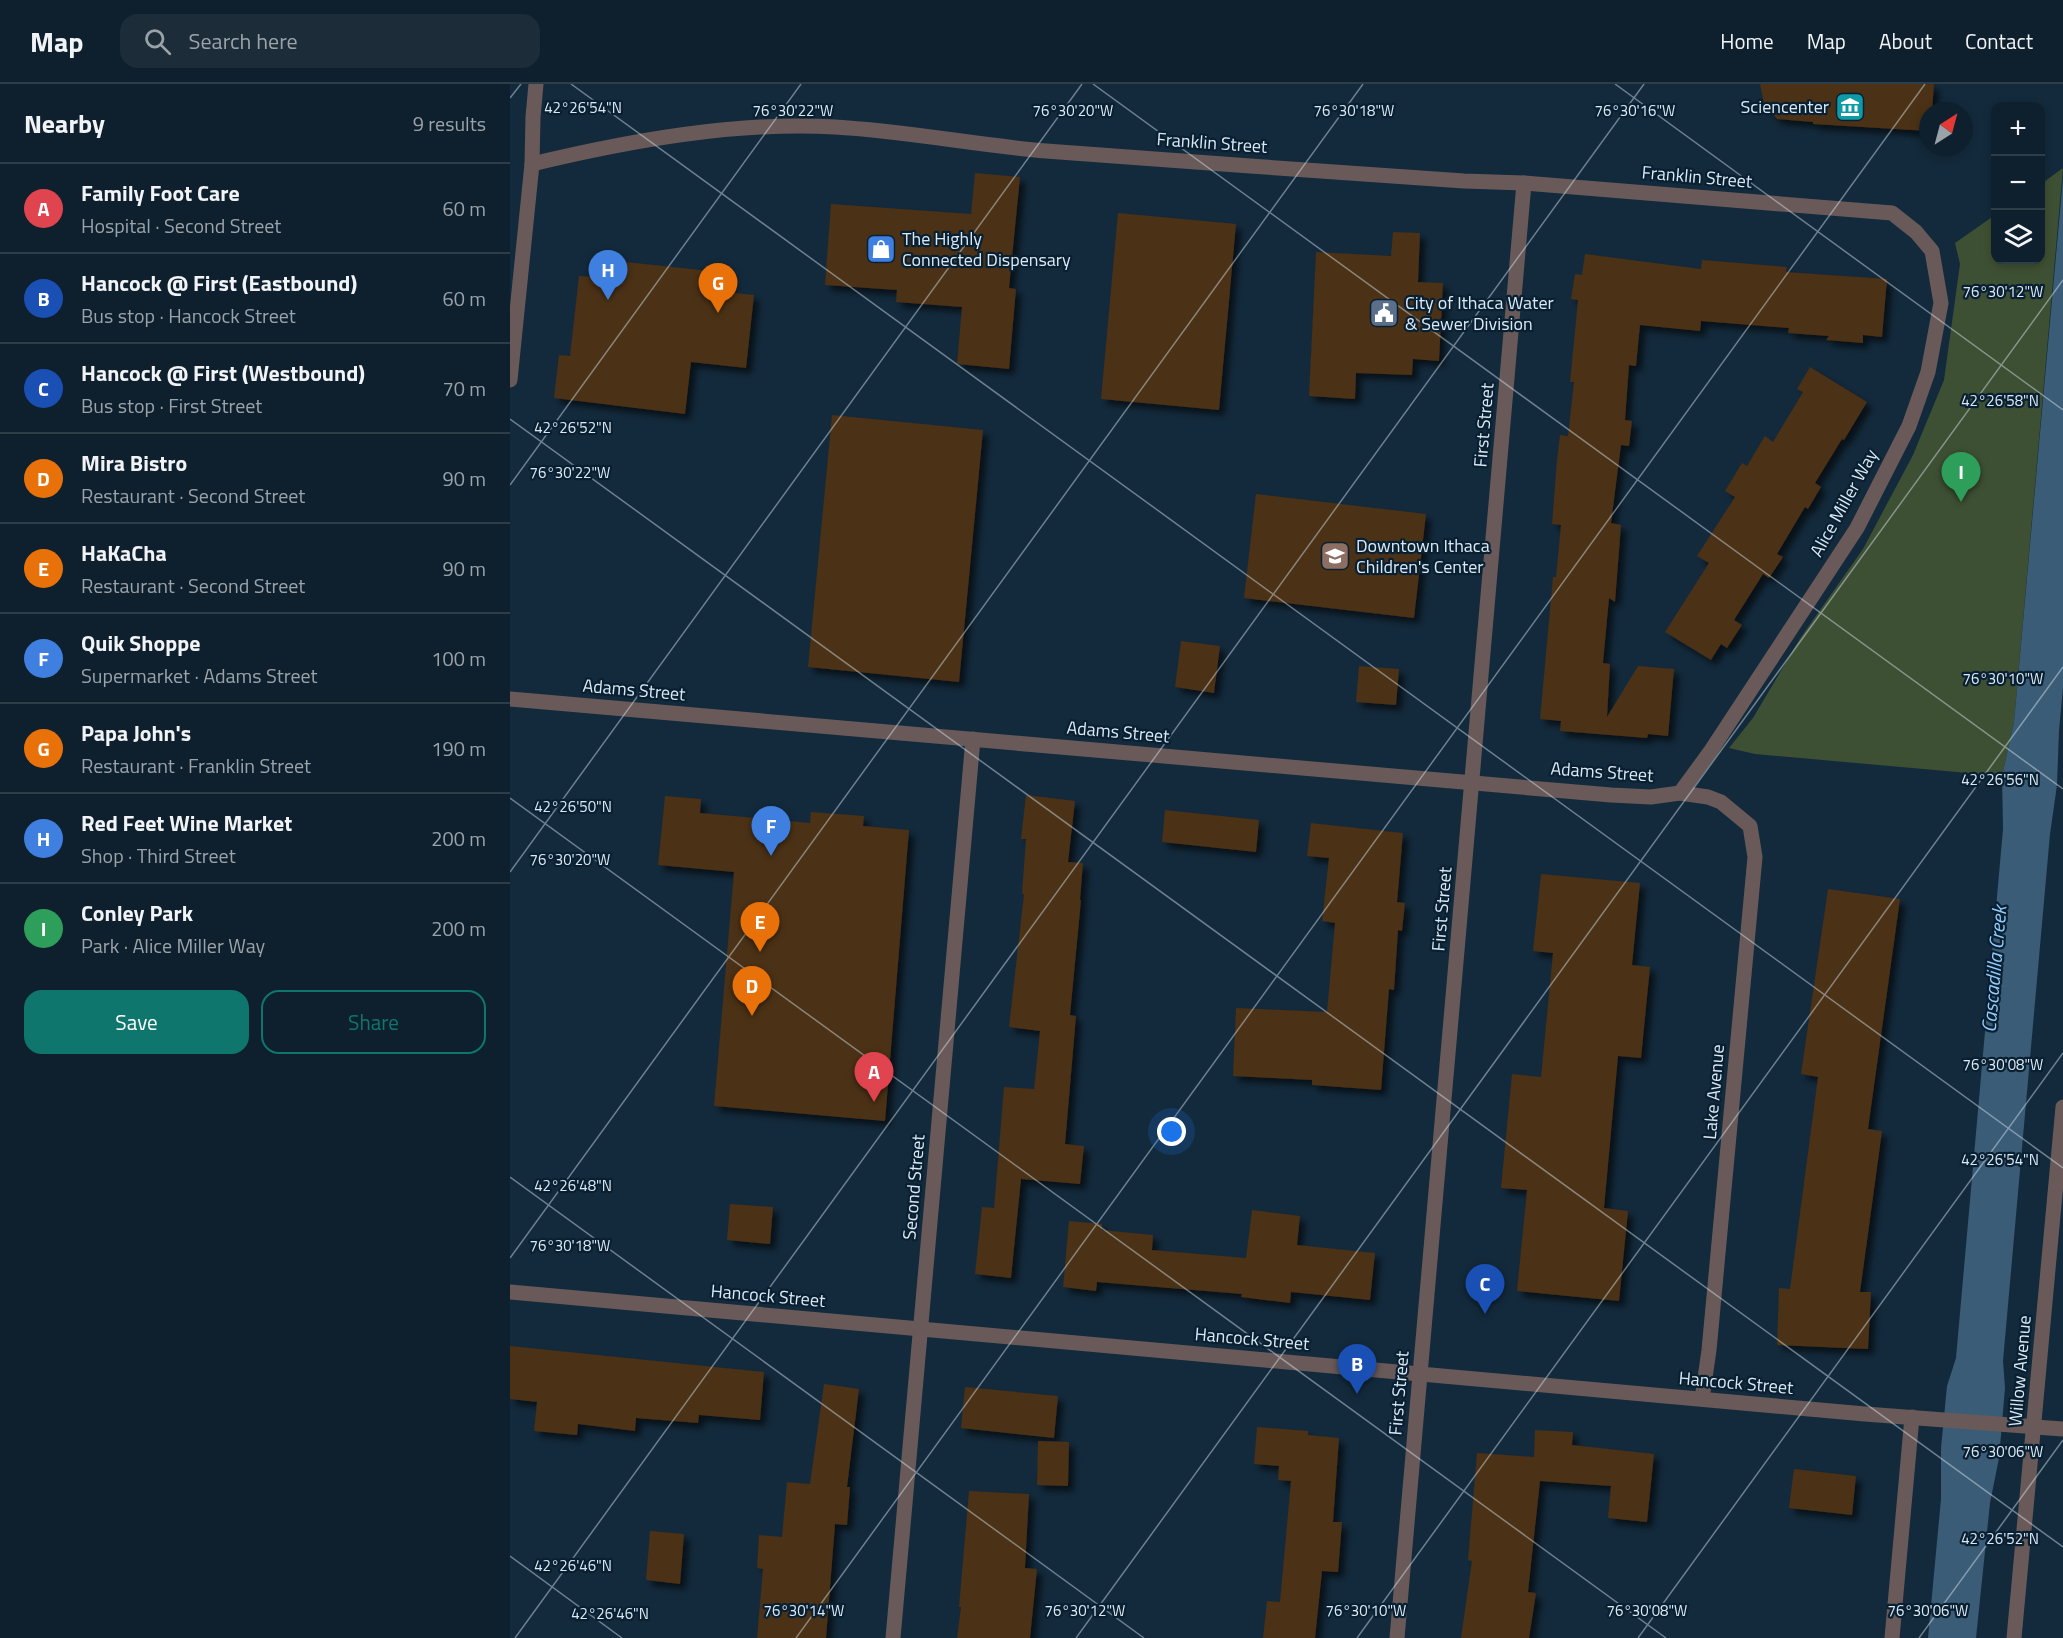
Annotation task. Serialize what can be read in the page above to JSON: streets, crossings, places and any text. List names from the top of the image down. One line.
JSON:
{"streets":{"street":["Franklin Street","First Street","Alice Miller Way","Adams Street","Lake Avenue","Second Street","Hancock Street","Willow Avenue"]},"crossings":[["Franklin Street","First Street"],["Franklin Street","Alice Miller Way"],["First Street","Adams Street"],["First Street","Hancock Street"],["Alice Miller Way","Adams Street"],["Adams Street","Lake Avenue"],["Adams Street","Second Street"],["Lake Avenue","Hancock Street"],["Second Street","Hancock Street"],["Hancock Street","Willow Avenue"]],"water":["Cascadilla Creek"],"places":{"museum":["Sciencenter"],"shop":["The Highly Connected Dispensary"],"public building":["City of Ithaca Water & Sewer Division"],"school or university":["Downtown Ithaca Children's Center"]},"north":"top right","page":{"header":"Map","search":"Search here","nav":["Home","Map","About","Contact"],"heading":["Nearby","9 results"],"map_buttons":["+","−"],"list":[{"mark":"A","name":"Family Foot Care","note":"Hospital · Second Street","value":"60 m"},{"mark":"B","name":"Hancock @ First (Eastbound)","note":"Bus stop · Hancock Street","value":"60 m"},{"mark":"C","name":"Hancock @ First (Westbound)","note":"Bus stop · First Street","value":"70 m"},{"mark":"D","name":"Mira Bistro","note":"Restaurant · Second Street","value":"90 m"},{"mark":"E","name":"HaKaCha","note":"Restaurant · Second Street","value":"90 m"},{"mark":"F","name":"Quik Shoppe","note":"Supermarket · Adams Street","value":"100 m"},{"mark":"G","name":"Papa John's","note":"Restaurant · Franklin Street","value":"190 m"},{"mark":"H","name":"Red Feet Wine Market","note":"Shop · Third Street","value":"200 m"},{"mark":"I","name":"Conley Park","note":"Park · Alice Miller Way","value":"200 m"}],"pins":["H","G","I","F","E","D","A","C","B"],"buttons":["Save","Share"]},"coordinates":["42°26'54\"N","76°30'22\"W","76°30'20\"W","76°30'18\"W","76°30'16\"W","76°30'12\"W","42°26'58\"N","42°26'52\"N","76°30'10\"W","42°26'56\"N","42°26'50\"N","76°30'08\"W","42°26'48\"N","76°30'06\"W","42°26'46\"N","76°30'14\"W"]}
